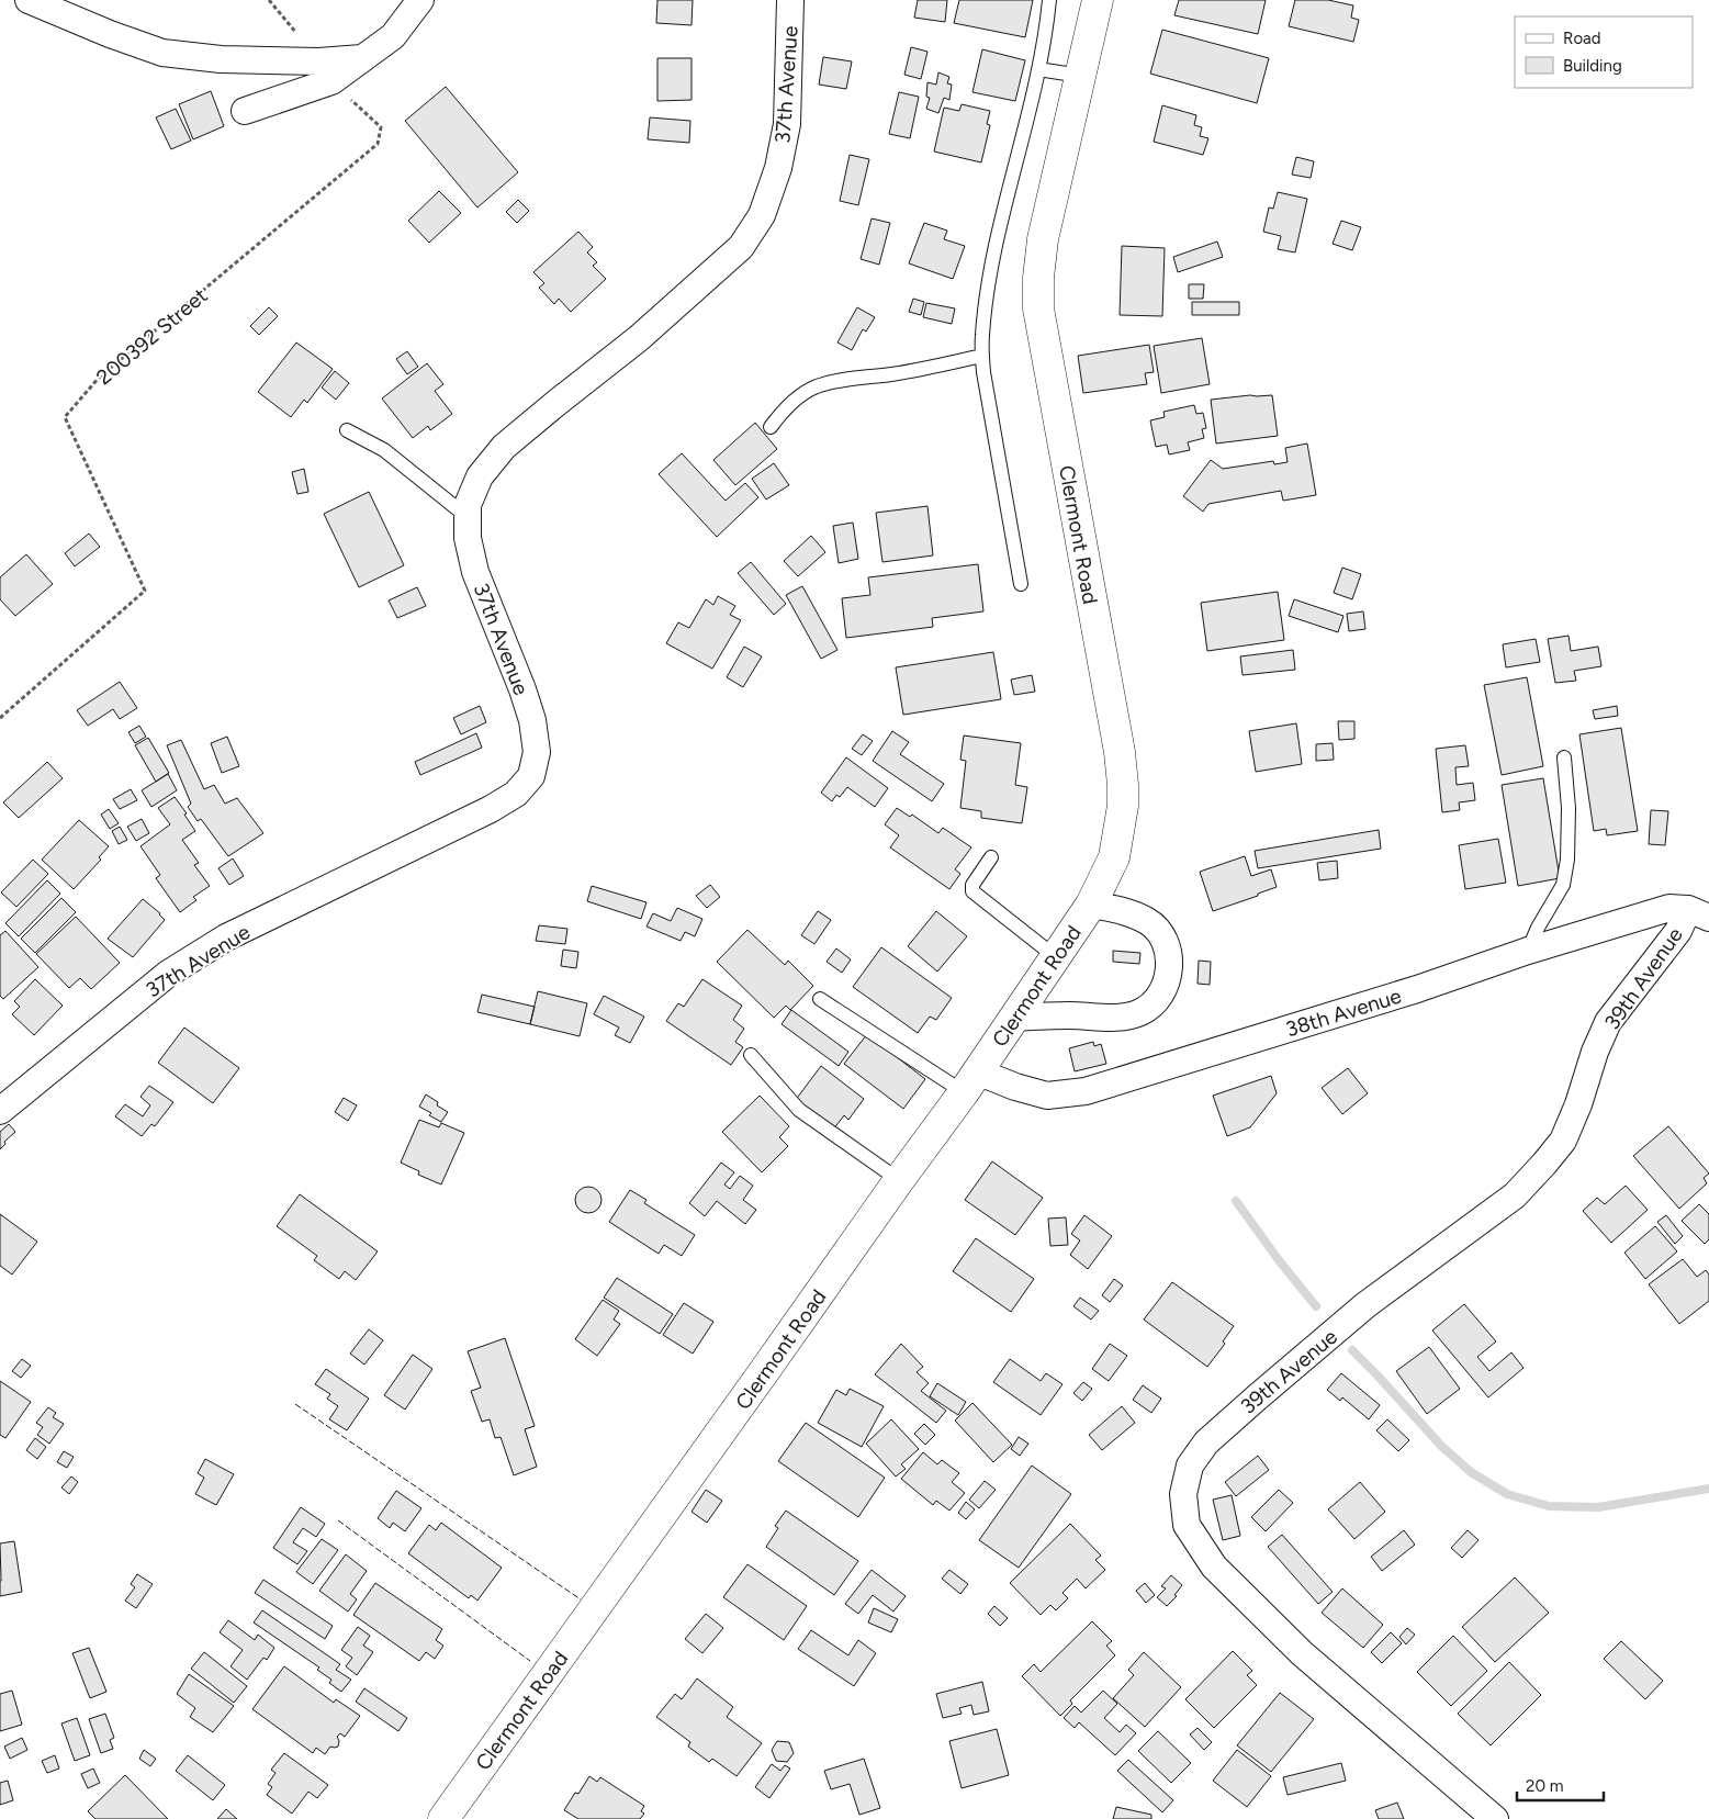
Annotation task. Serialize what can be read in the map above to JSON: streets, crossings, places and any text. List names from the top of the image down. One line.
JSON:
{"streets":{"street":["37th Avenue","Clermont Road","39th Avenue","38th Avenue"],"path":["200392 Street"]},"crossings":[["Clermont Road","38th Avenue"],["39th Avenue","38th Avenue"]],"legend":["Road","Building"],"scale_bar":"20 m"}
